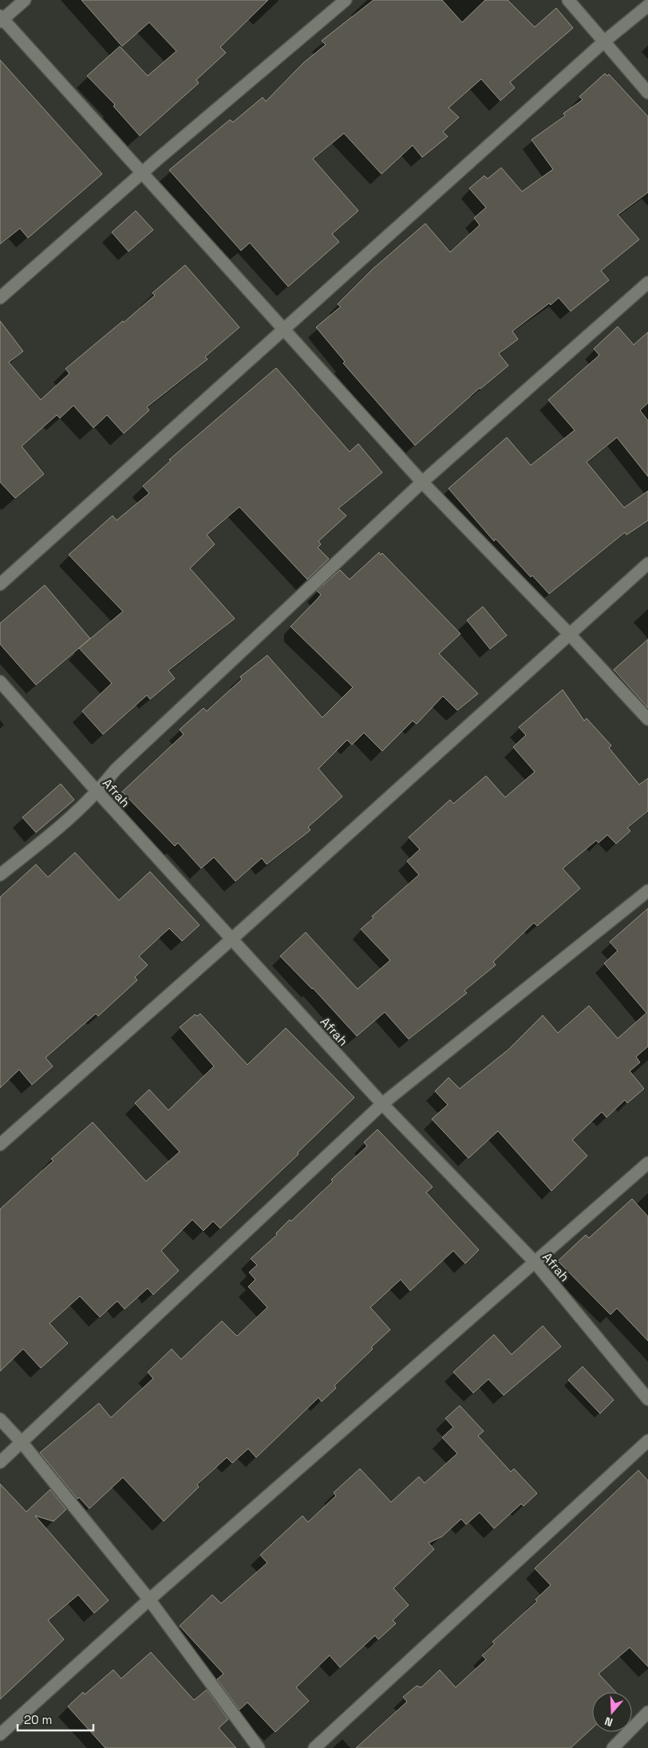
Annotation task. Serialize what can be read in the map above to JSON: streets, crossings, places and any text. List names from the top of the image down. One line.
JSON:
{"streets":{"street":["Afrah"]},"scale_bar":"20 m","north":"bottom"}
